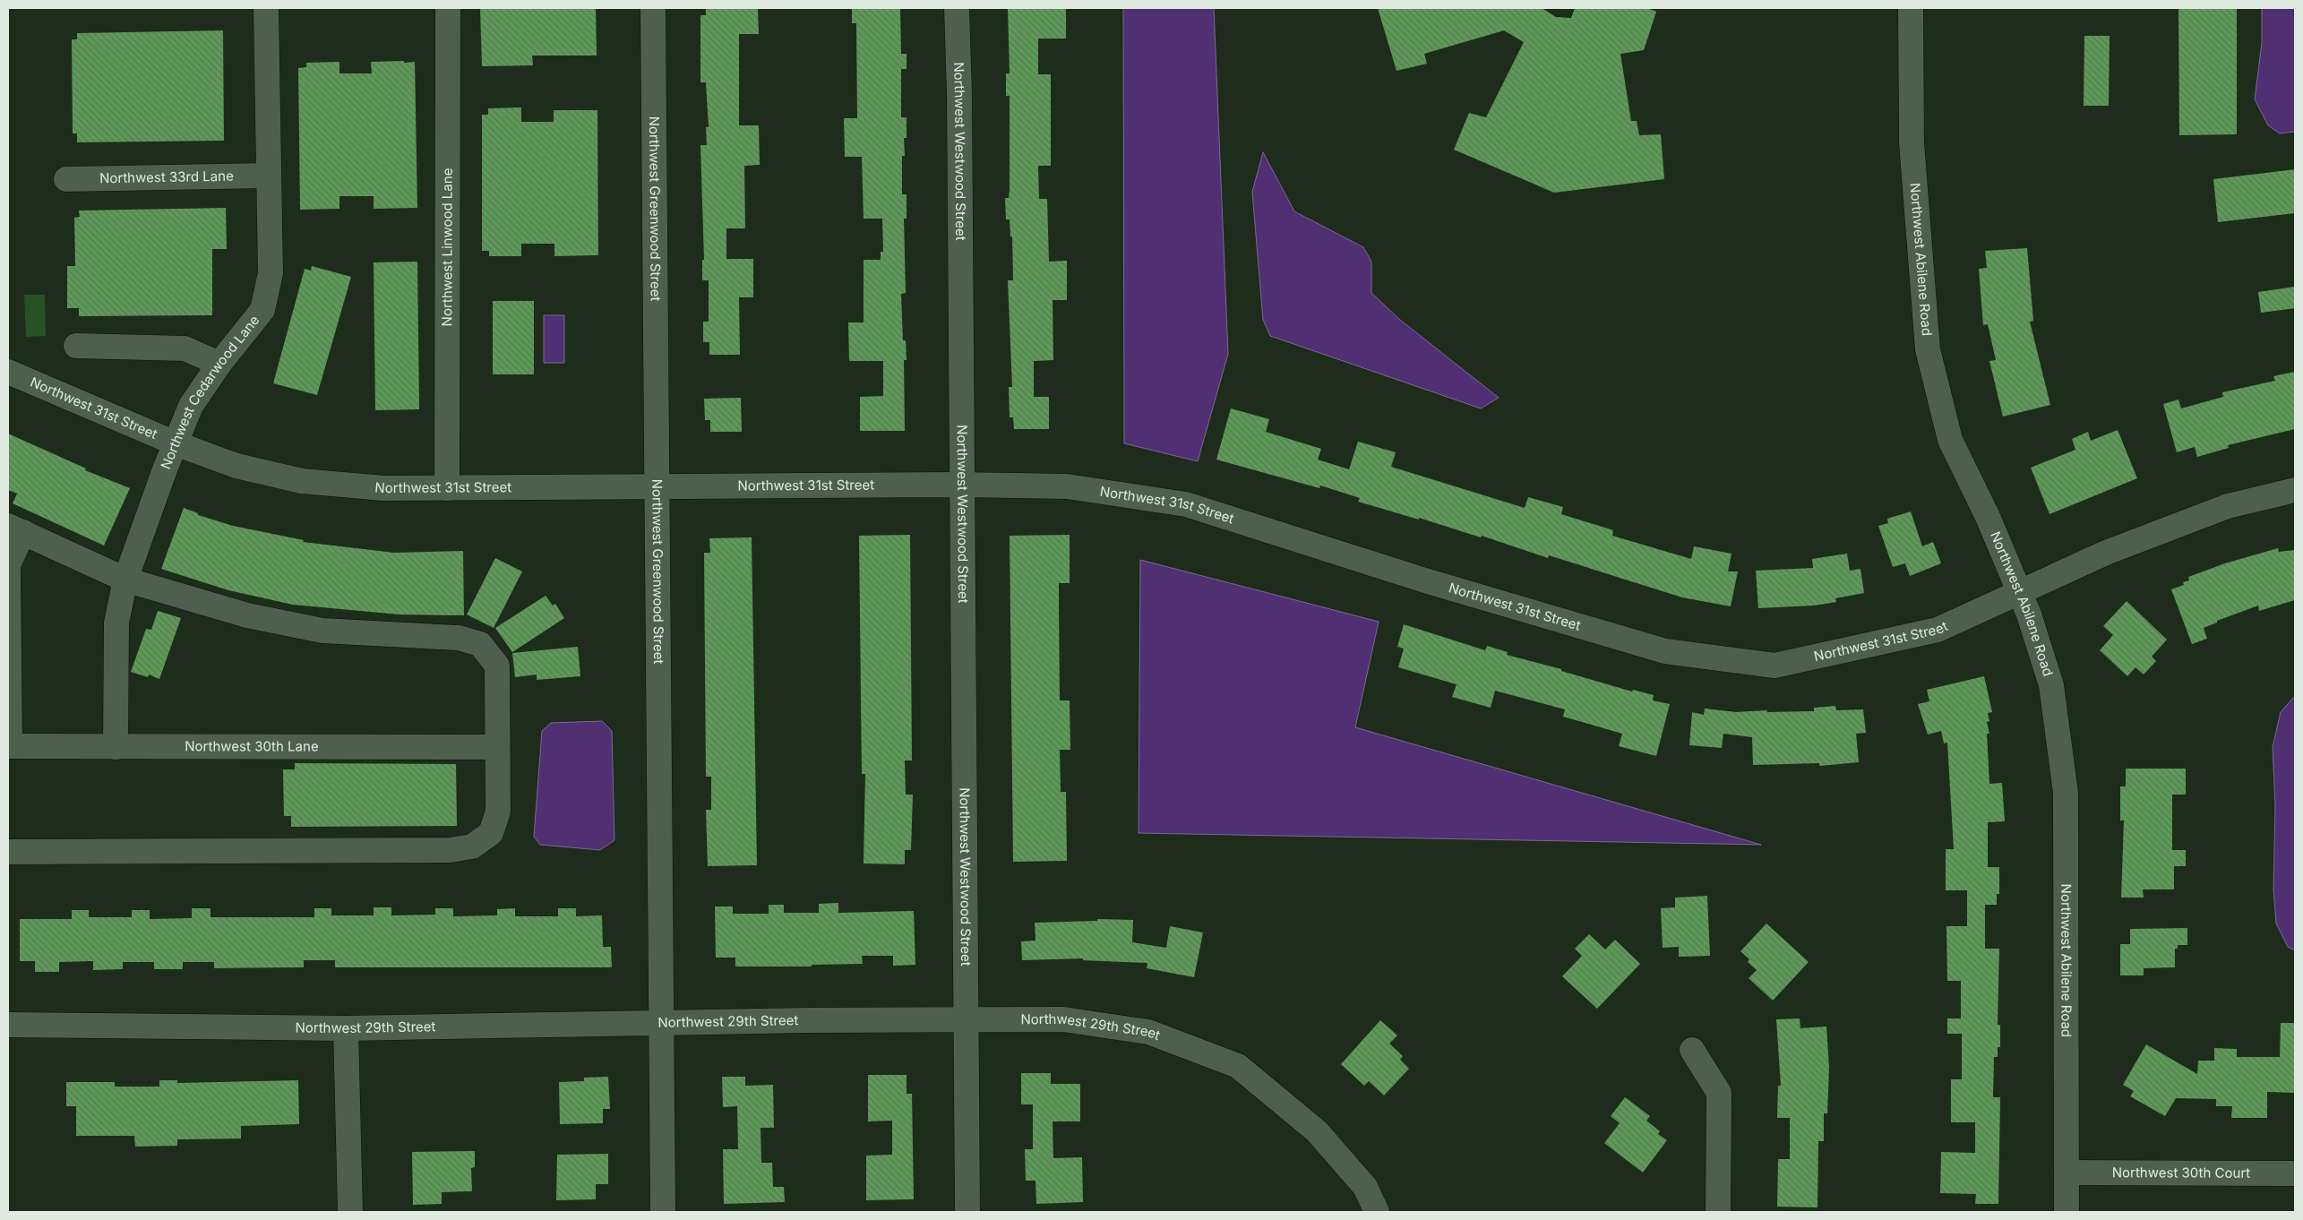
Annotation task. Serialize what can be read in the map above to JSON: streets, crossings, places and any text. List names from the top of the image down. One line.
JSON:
{"streets":{"street":["Northwest Westwood Street","Northwest 33rd Lane","Northwest Greenwood Street","Northwest Linwood Lane","Northwest Abilene Road","Northwest Cedarwood Lane","Northwest 31st Street","Northwest 30th Lane","Northwest 29th Street","Northwest 30th Court"]},"crossings":[["Northwest Westwood Street","Northwest 31st Street"],["Northwest Westwood Street","Northwest 29th Street"],["Northwest 33rd Lane","Northwest Cedarwood Lane"],["Northwest Greenwood Street","Northwest 31st Street"],["Northwest Greenwood Street","Northwest 29th Street"],["Northwest Linwood Lane","Northwest 31st Street"],["Northwest Abilene Road","Northwest 31st Street"],["Northwest Abilene Road","Northwest 30th Court"],["Northwest Cedarwood Lane","Northwest 31st Street"],["Northwest Cedarwood Lane","Northwest 30th Lane"]]}
